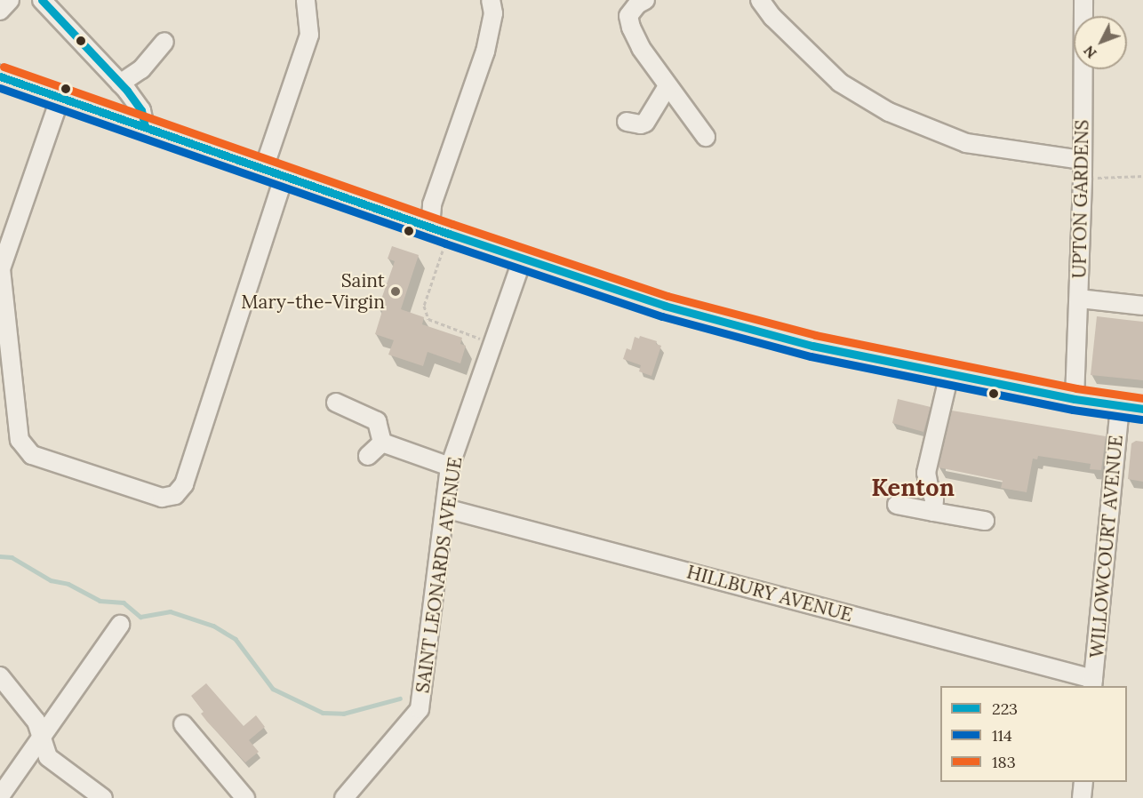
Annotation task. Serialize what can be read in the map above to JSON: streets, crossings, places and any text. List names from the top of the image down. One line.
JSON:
{"streets":{"street":["UPTON GARDENS","WILLOWCOURT AVENUE","SAINT LEONARDS AVENUE","HILLBURY AVENUE"]},"crossings":[["WILLOWCOURT AVENUE","HILLBURY AVENUE"],["SAINT LEONARDS AVENUE","HILLBURY AVENUE"]],"districts":["Kenton"],"places":["Saint Mary-the-Virgin"],"lines":["transit line 223","transit line 183","transit line 114"],"legend":["223","114","183"],"north":"bottom left"}
